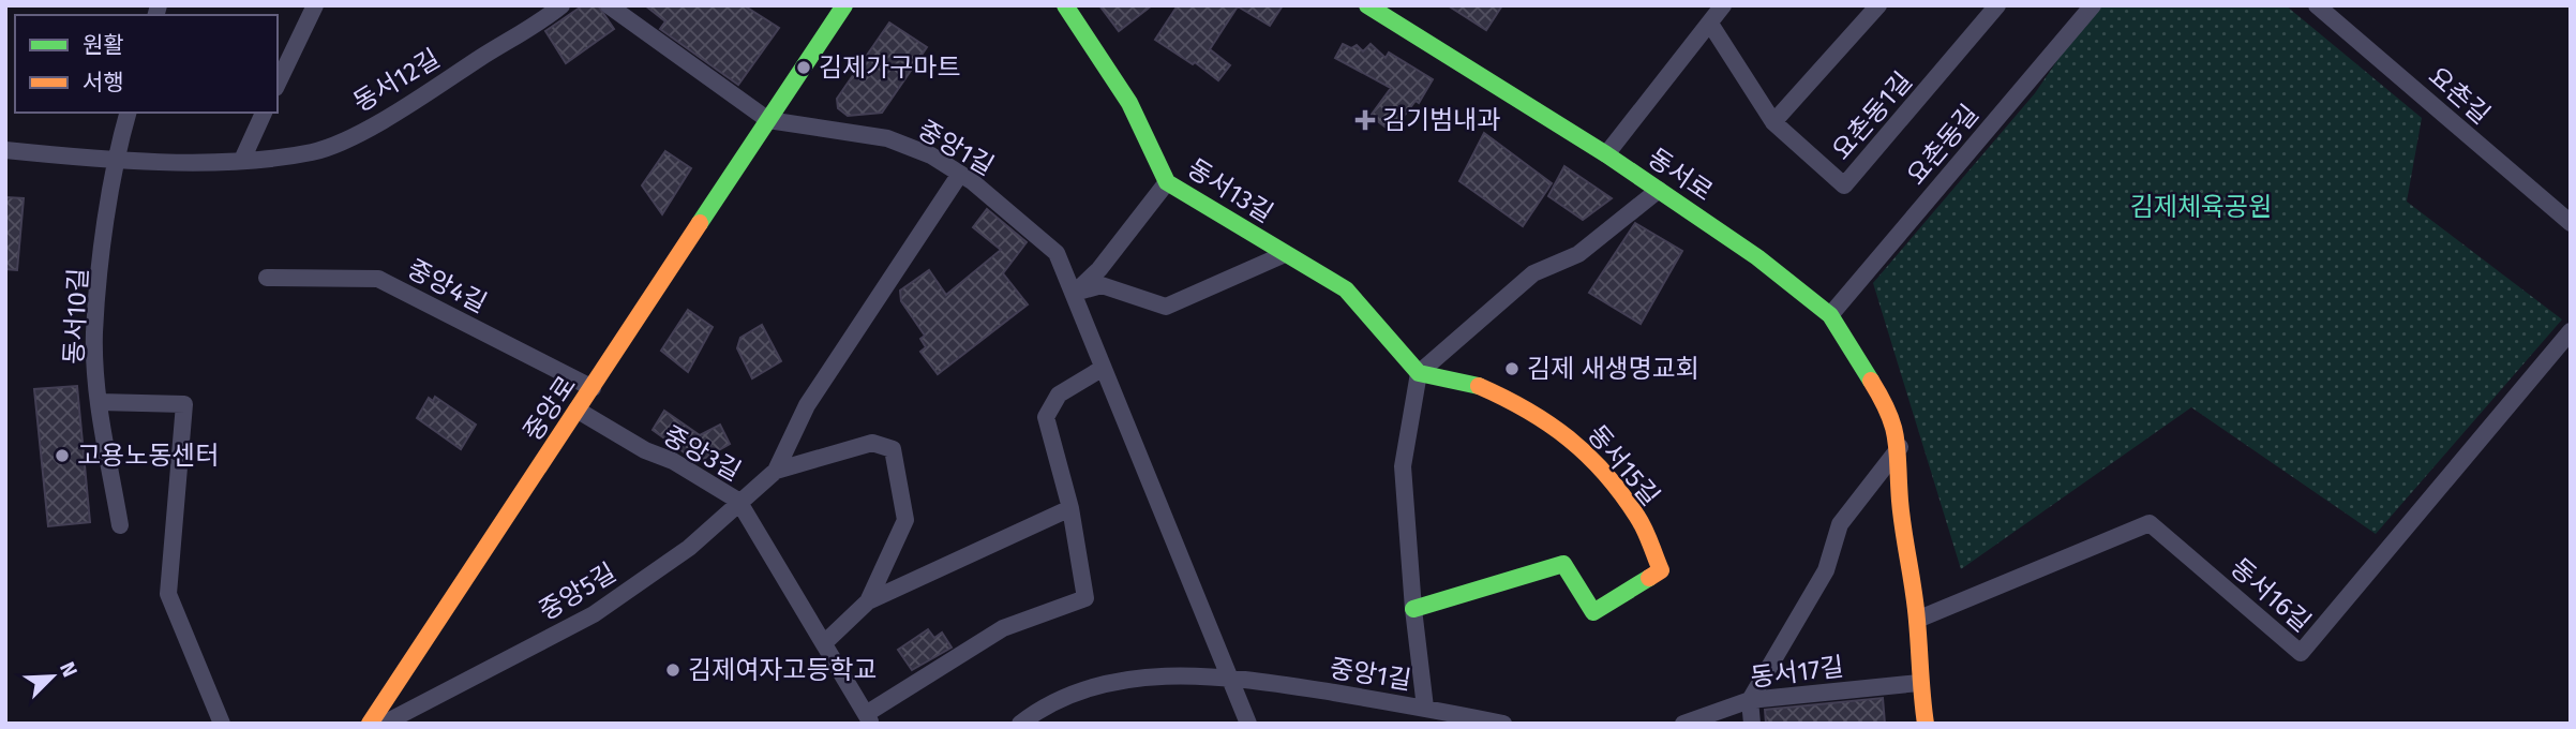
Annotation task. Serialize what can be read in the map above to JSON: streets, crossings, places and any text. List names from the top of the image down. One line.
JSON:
{"streets":{"street":["동서12길","요촌길","요촌동1길","요촌동길","중앙1길","동서로","동서13길","중앙4길","동서10길","중앙로","중앙3길","동서15길","중앙5길","동서16길","동서17길"]},"crossings":[["동서12길","동서10길"],["요촌동길","동서로"],["중앙1길","중앙로"],["중앙1길","중앙5길"],["동서로","동서16길"],["동서로","동서17길"],["동서13길","동서15길"],["중앙4길","중앙로"],["중앙로","중앙3길"],["중앙3길","중앙5길"]],"parks":["김제체육공원"],"places":{"other":["김제가구마트","김제 새생명교회","고용노동센터","김제여자고등학교"],"health":["김기범내과"]},"legend":["원활","서행"],"north":"top right"}
